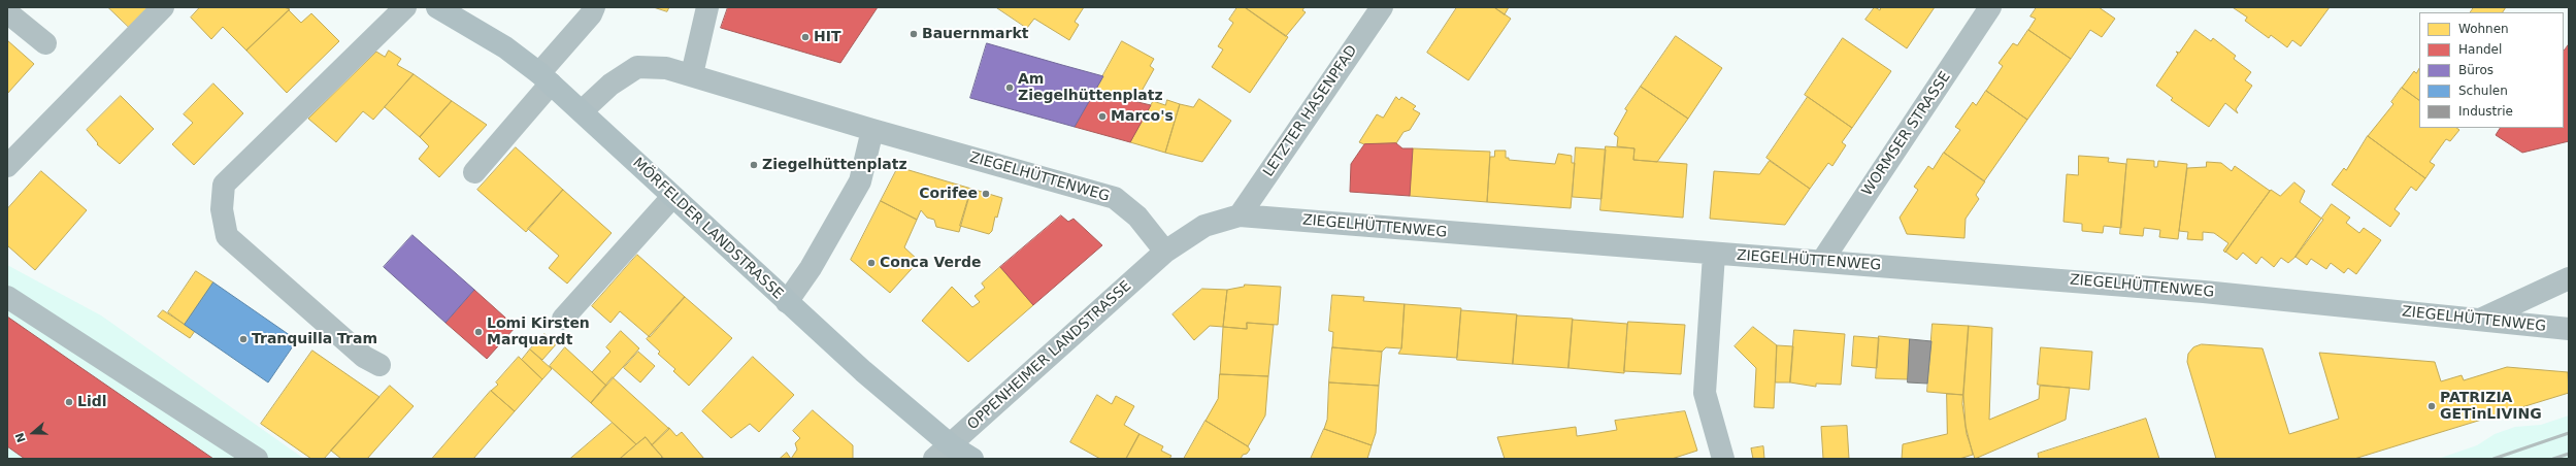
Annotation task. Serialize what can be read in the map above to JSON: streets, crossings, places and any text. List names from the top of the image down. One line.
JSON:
{"streets":{"main road":["MÖRFELDER LANDSTRASSE"],"street":["LETZTER HASENPFAD","WORMSER STRASSE","ZIEGELHÜTTENWEG","OPPENHEIMER LANDSTRASSE"]},"crossings":[["LETZTER HASENPFAD","ZIEGELHÜTTENWEG"],["WORMSER STRASSE","ZIEGELHÜTTENWEG"],["ZIEGELHÜTTENWEG","MÖRFELDER LANDSTRASSE"],["ZIEGELHÜTTENWEG","OPPENHEIMER LANDSTRASSE"],["MÖRFELDER LANDSTRASSE","OPPENHEIMER LANDSTRASSE"]],"places":["Bauernmarkt","HIT","Am Ziegelhüttenplatz","Marco's","Ziegelhüttenplatz","Corifee","Conca Verde","Lomi Kirsten Marquardt","Tranquilla Tram","Lidl","PATRIZIA GETinLIVING"],"legend":["Wohnen","Handel","Büros","Schulen","Industrie"],"north":"left"}
